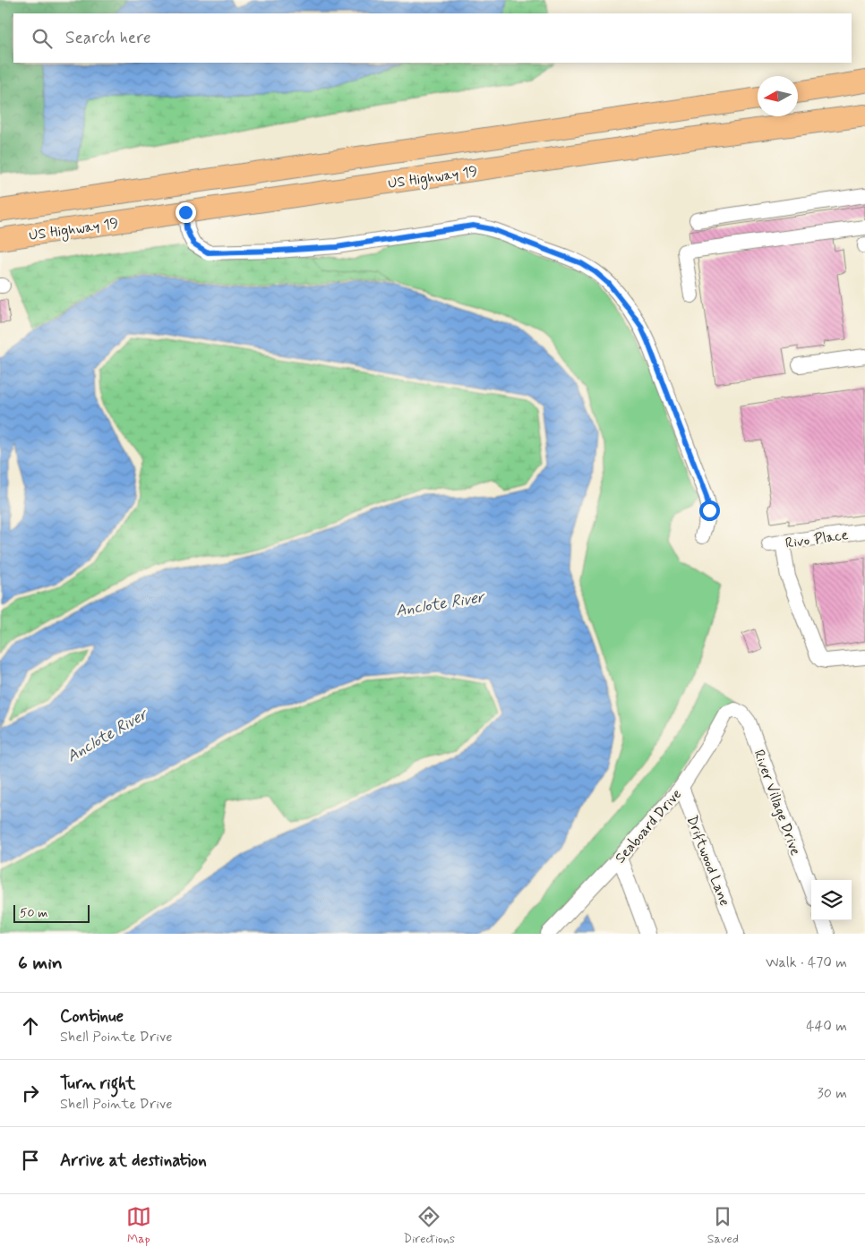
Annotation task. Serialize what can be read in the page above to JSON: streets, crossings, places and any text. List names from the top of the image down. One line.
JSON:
{"streets":{"highway":["US Highway 19"],"street":["Rivo Place","River Village Drive","Seaboard Drive","Driftwood Lane"]},"crossings":[["River Village Drive","Seaboard Drive"],["Seaboard Drive","Driftwood Lane"]],"water":["Anclote River"],"scale_bar":"50 m","north":"left","page":{"search":"Search here","scale":"50 m","heading":["6 min","Walk · 470 m"],"list":[["Continue","Shell Pointe Drive","440 m"],["Turn right","Shell Pointe Drive","30 m"],"Arrive at destination"],"nav":["Map","Directions","Saved"]}}
